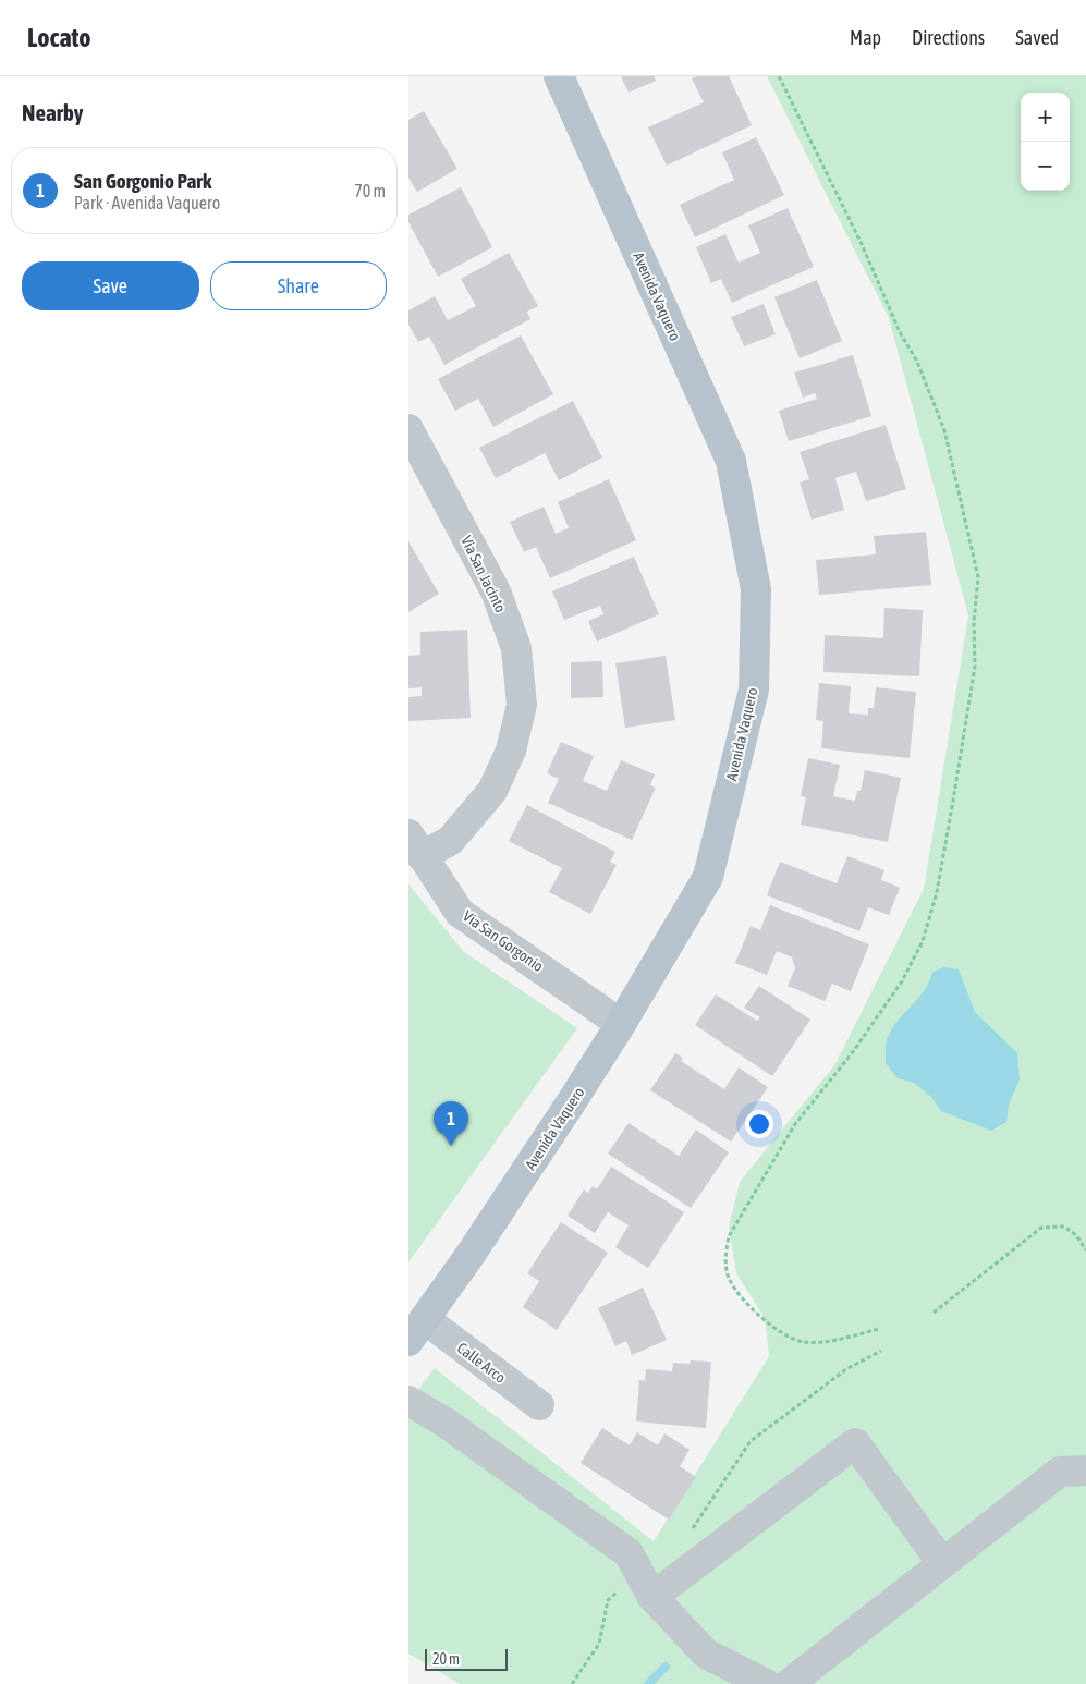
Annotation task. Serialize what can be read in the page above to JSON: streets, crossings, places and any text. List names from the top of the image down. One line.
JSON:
{"streets":{"main road":["Avenida Vaquero"],"street":["Via San Jacinto","Via San Gorgonio","Calle Arco"]},"crossings":[["Avenida Vaquero","Via San Gorgonio"],["Avenida Vaquero","Calle Arco"],["Via San Jacinto","Via San Gorgonio"]],"scale_bar":"20 m","page":{"header":"Locato","nav":["Map","Directions","Saved"],"heading":"Nearby","map_buttons":["+","−"],"list":[{"mark":"1","name":"San Gorgonio Park","note":"Park · Avenida Vaquero","value":"70 m"}],"buttons":["Save","Share"],"pins":"1","scale":"20 m"}}
